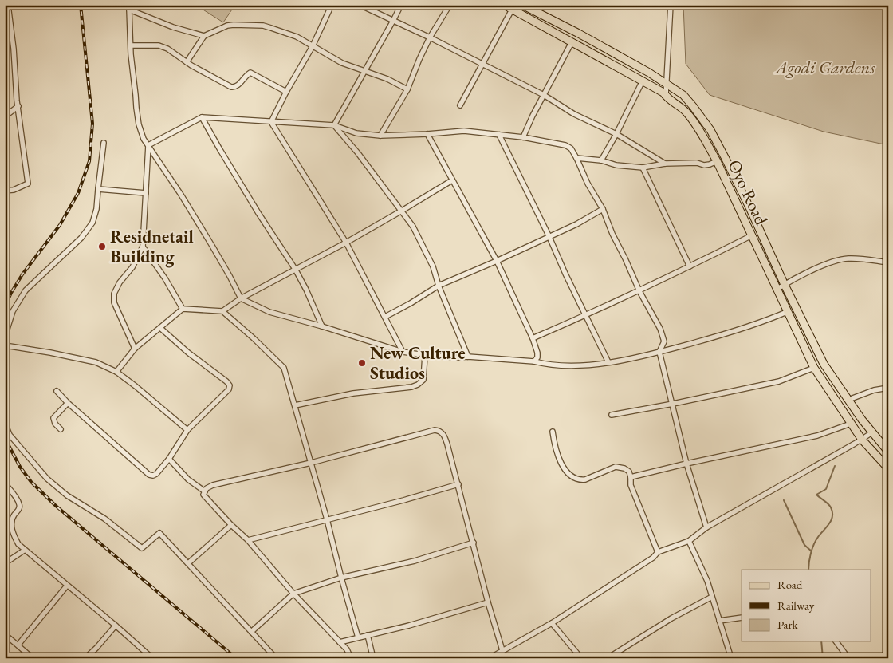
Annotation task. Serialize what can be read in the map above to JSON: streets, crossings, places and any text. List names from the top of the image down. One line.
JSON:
{"streets":{"main road":["Oyo Road"]},"parks":["Agodi Gardens"],"places":["Residnetail Building","New Culture Studios"],"legend":["Road","Railway","Park"]}
